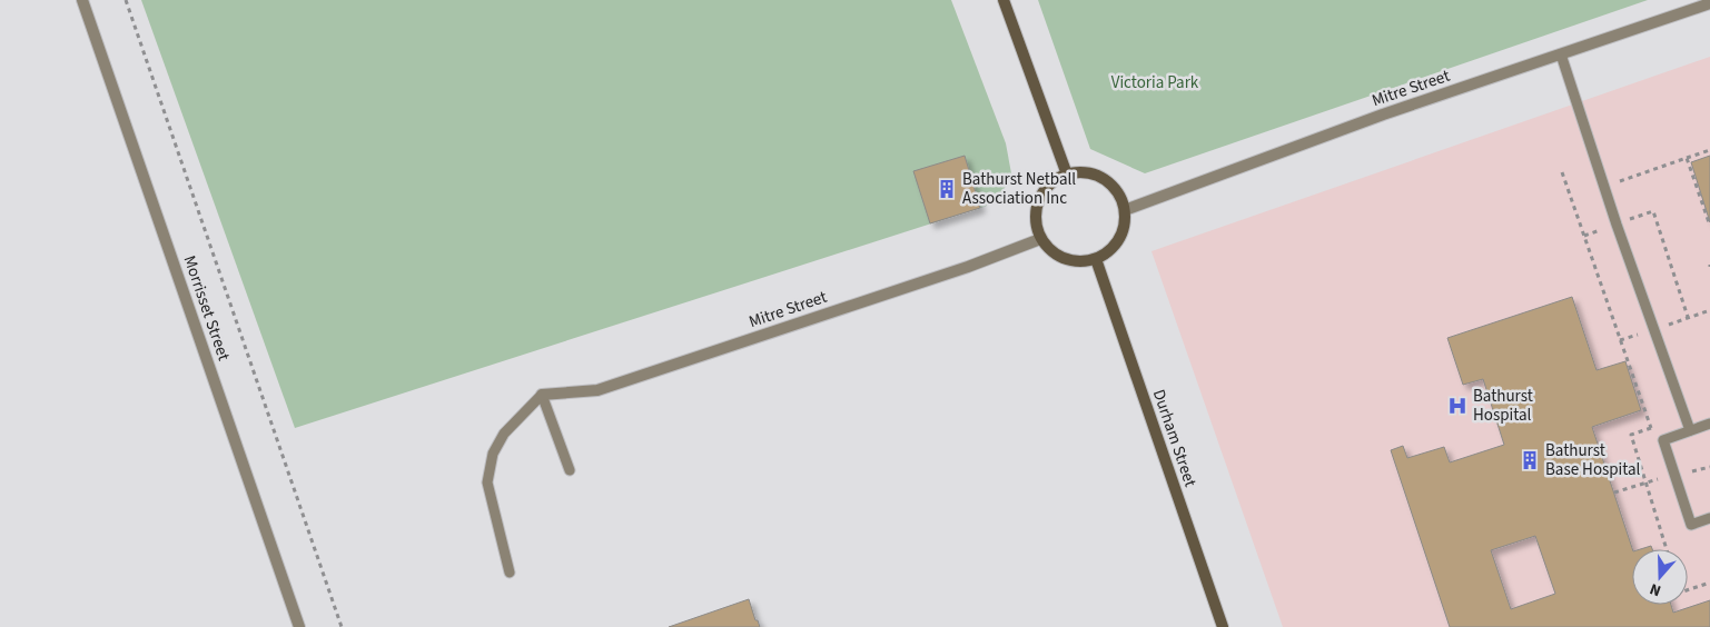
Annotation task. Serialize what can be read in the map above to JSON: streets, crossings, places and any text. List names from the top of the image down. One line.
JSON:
{"streets":{"main road":["Durham Street"],"street":["Mitre Street","Morrisset Street"]},"crossings":[["Mitre Street","Durham Street"]],"parks":["Victoria Park"],"places":{"building":["Bathurst Netball Association Inc","Bathurst Base Hospital"],"hospital":["Bathurst Hospital"]},"north":"bottom"}
